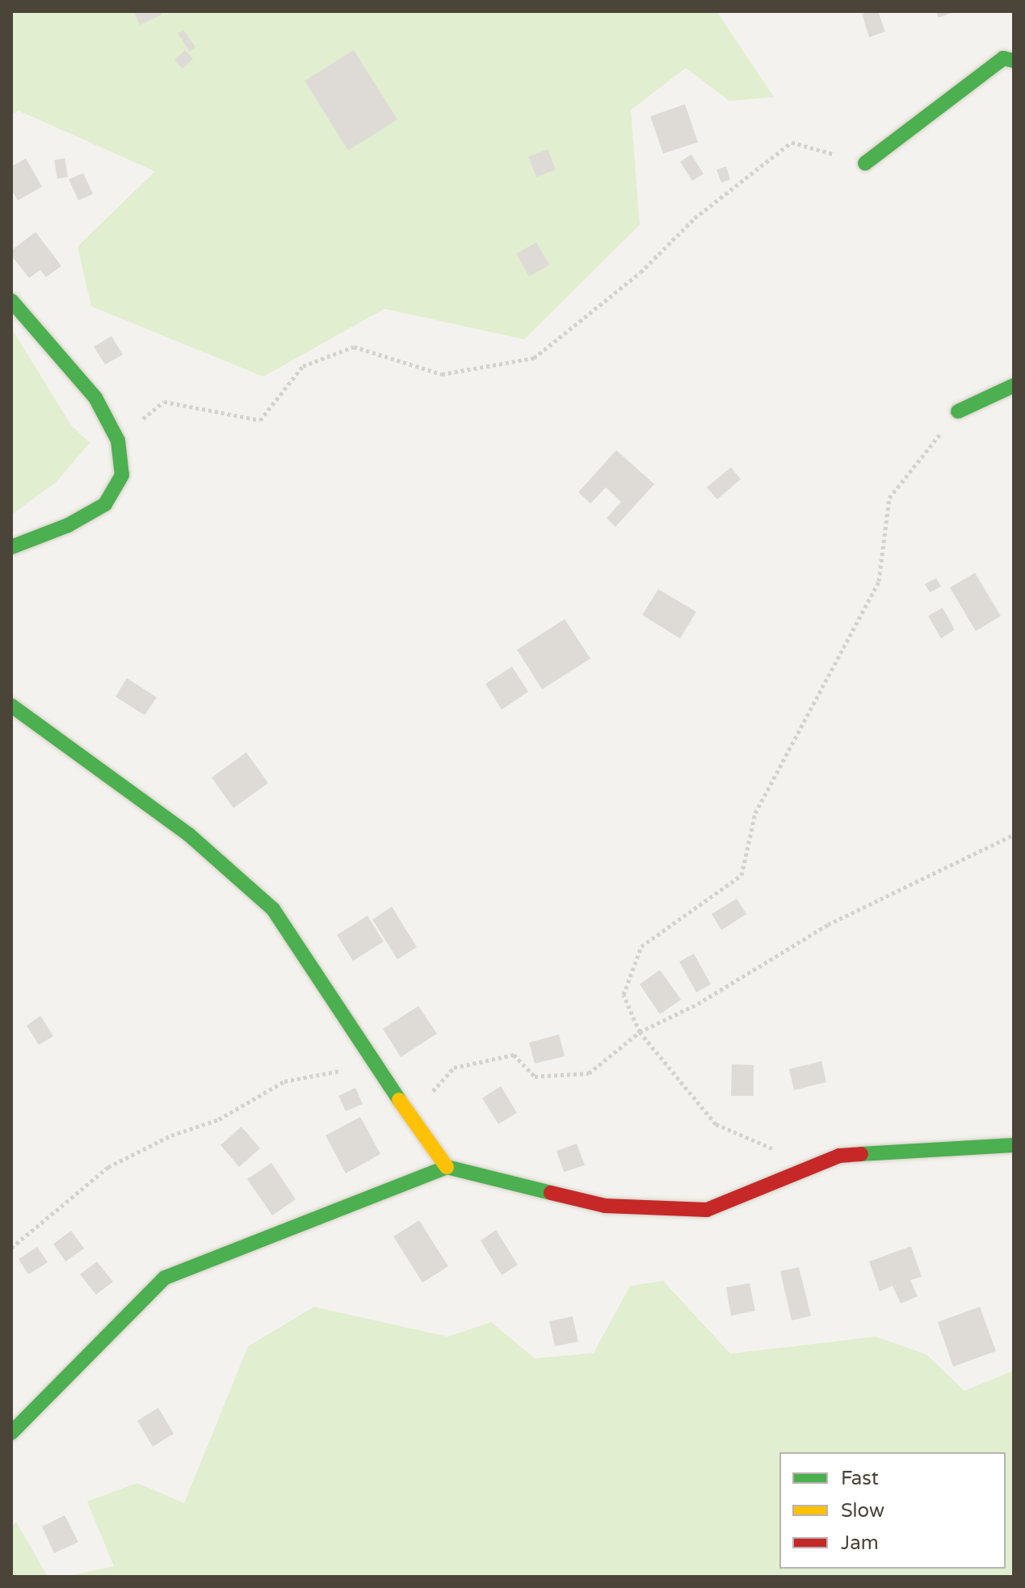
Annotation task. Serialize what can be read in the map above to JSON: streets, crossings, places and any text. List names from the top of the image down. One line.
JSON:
{"legend":["Fast","Slow","Jam"]}
